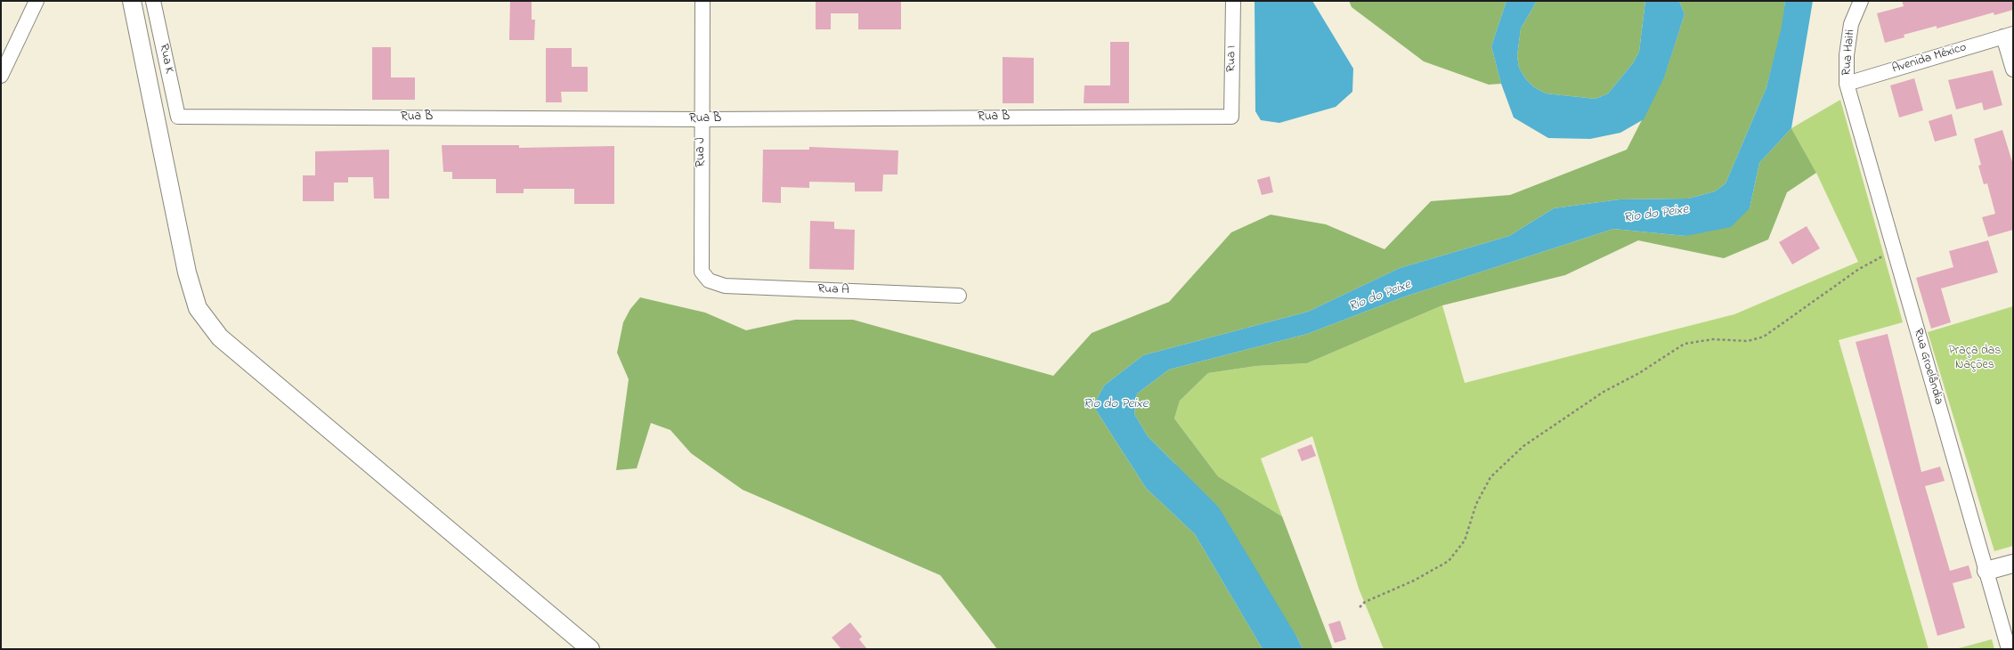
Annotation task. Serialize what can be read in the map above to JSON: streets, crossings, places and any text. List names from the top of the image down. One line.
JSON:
{"streets":{"street":["Rua Haiti","Rua K","Rua I","Avenida México","Rua B","Rua J","Rua A","Rua Groelândia"]},"crossings":[["Rua Haiti","Avenida México"],["Rua Haiti","Rua Groelândia"],["Rua K","Rua B"],["Rua I","Rua B"],["Avenida México","Rua Groelândia"],["Rua B","Rua J"],["Rua J","Rua A"]],"water":["Rio do Peixe"],"parks":["Praça das Nações"]}
